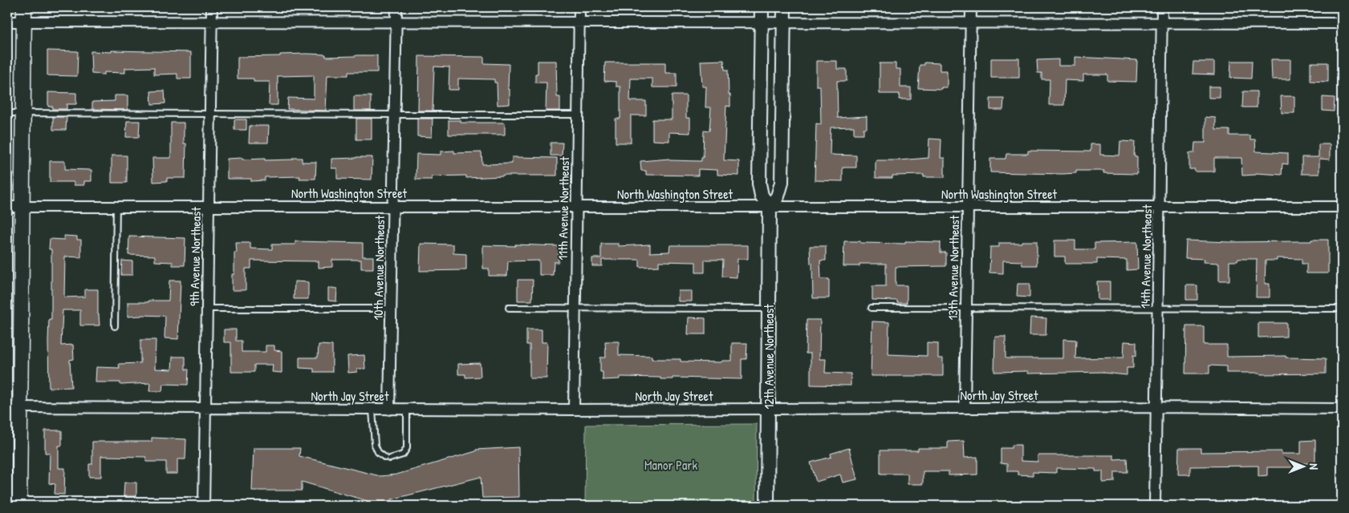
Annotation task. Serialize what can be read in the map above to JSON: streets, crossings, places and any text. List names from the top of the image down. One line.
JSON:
{"streets":{"street":["North Washington Street","11th Avenue Northeast","9th Avenue Northeast","14th Avenue Northeast","10th Avenue Northeast","13th Avenue Northeast","12th Avenue Northeast","North Jay Street"]},"crossings":[["North Washington Street","11th Avenue Northeast"],["North Washington Street","9th Avenue Northeast"],["North Washington Street","14th Avenue Northeast"],["North Washington Street","10th Avenue Northeast"],["North Washington Street","13th Avenue Northeast"],["North Washington Street","12th Avenue Northeast"],["11th Avenue Northeast","North Jay Street"],["9th Avenue Northeast","North Jay Street"],["14th Avenue Northeast","North Jay Street"],["10th Avenue Northeast","North Jay Street"],["13th Avenue Northeast","North Jay Street"],["12th Avenue Northeast","North Jay Street"]],"parks":["Manor Park"],"north":"right"}
